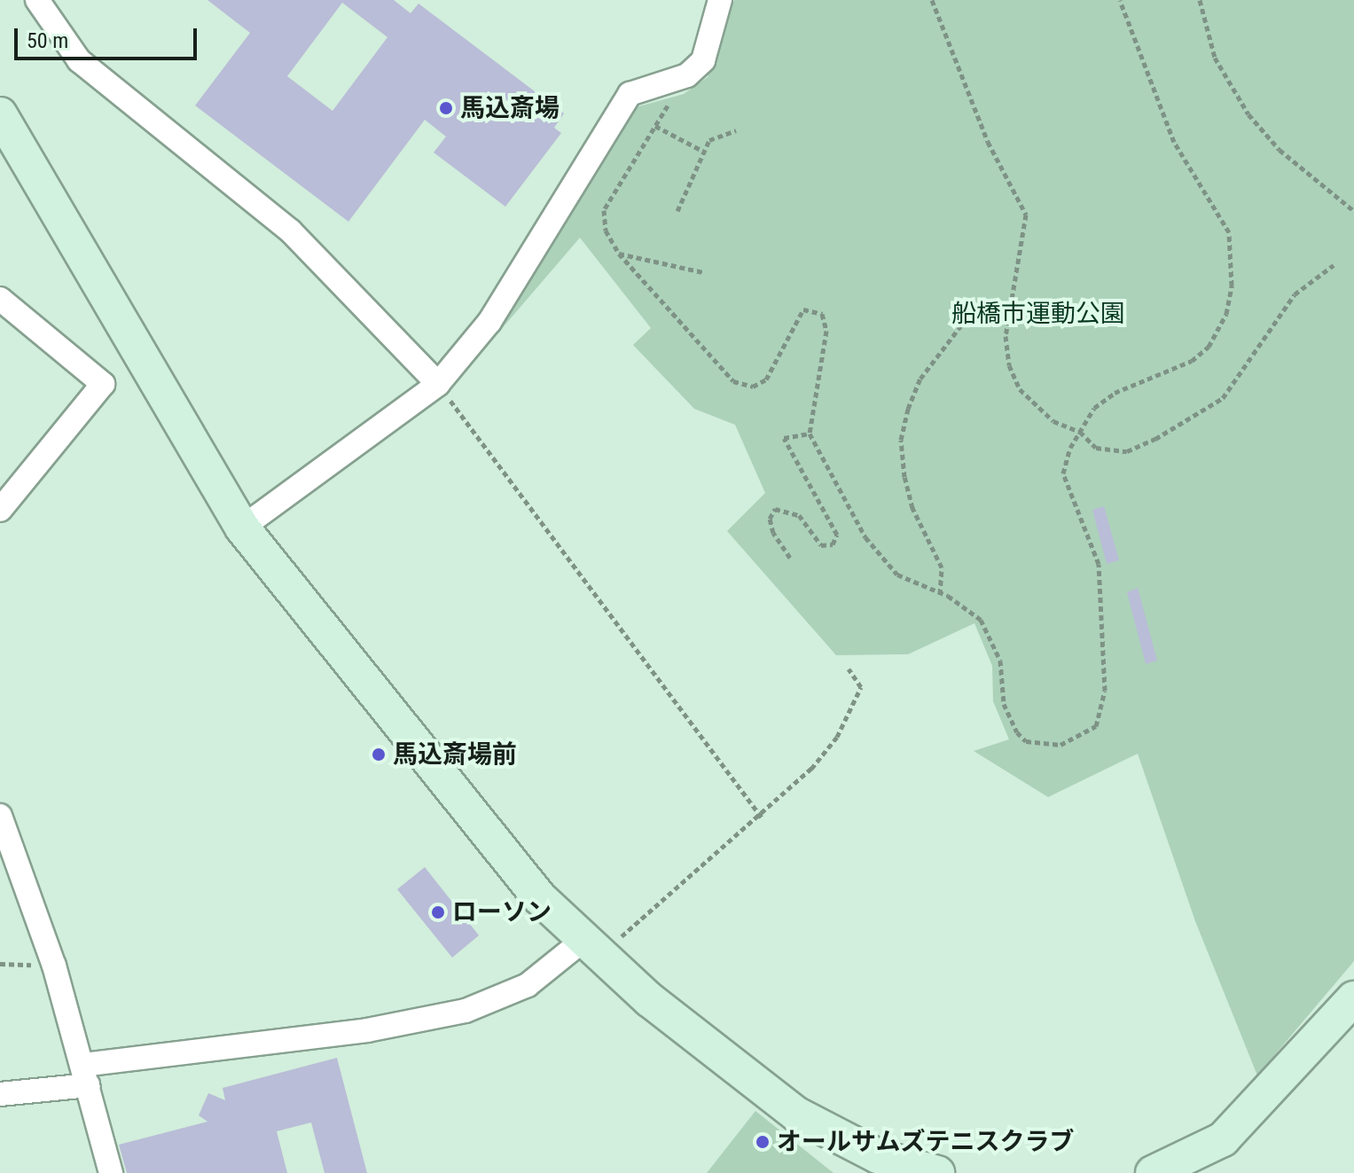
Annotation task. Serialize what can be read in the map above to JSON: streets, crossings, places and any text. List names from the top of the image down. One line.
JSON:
{"parks":["船橋市運動公園"],"places":["馬込斎場","馬込斎場前","ローソン","オールサムズテニスクラブ"],"scale_bar":"50 m"}
